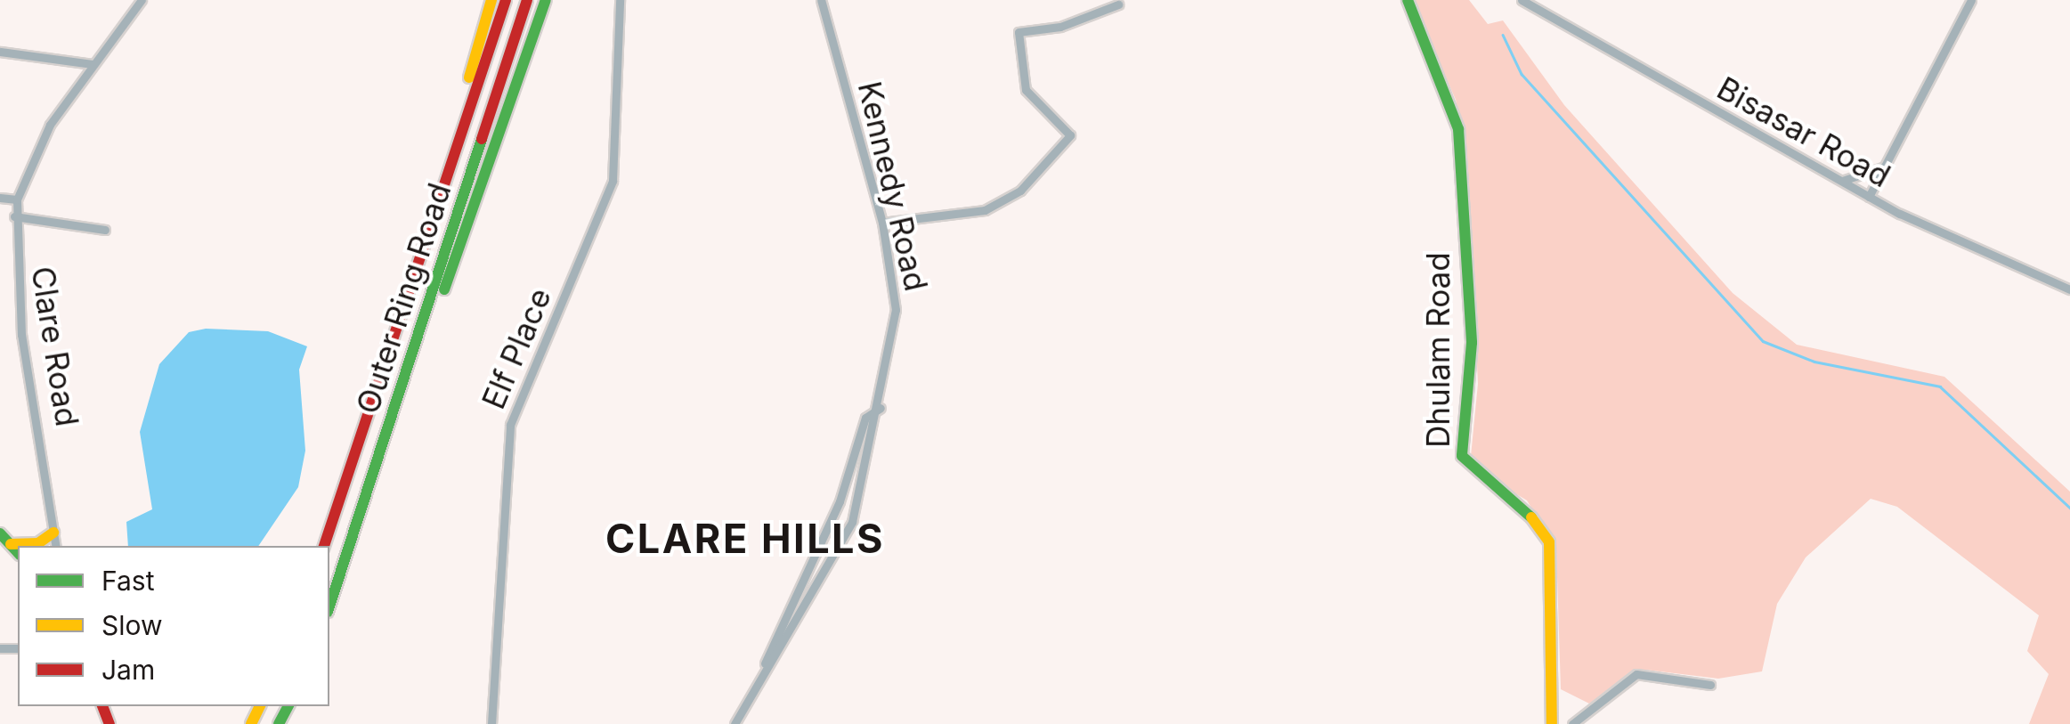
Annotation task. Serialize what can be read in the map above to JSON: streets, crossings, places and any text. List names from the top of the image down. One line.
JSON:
{"streets":{"main road":["Outer Ring Road","Dhulam Road"],"street":["Bisasar Road","Kennedy Road","Clare Road","Elf Place"]},"districts":["CLARE HILLS"],"legend":["Fast","Slow","Jam"]}
